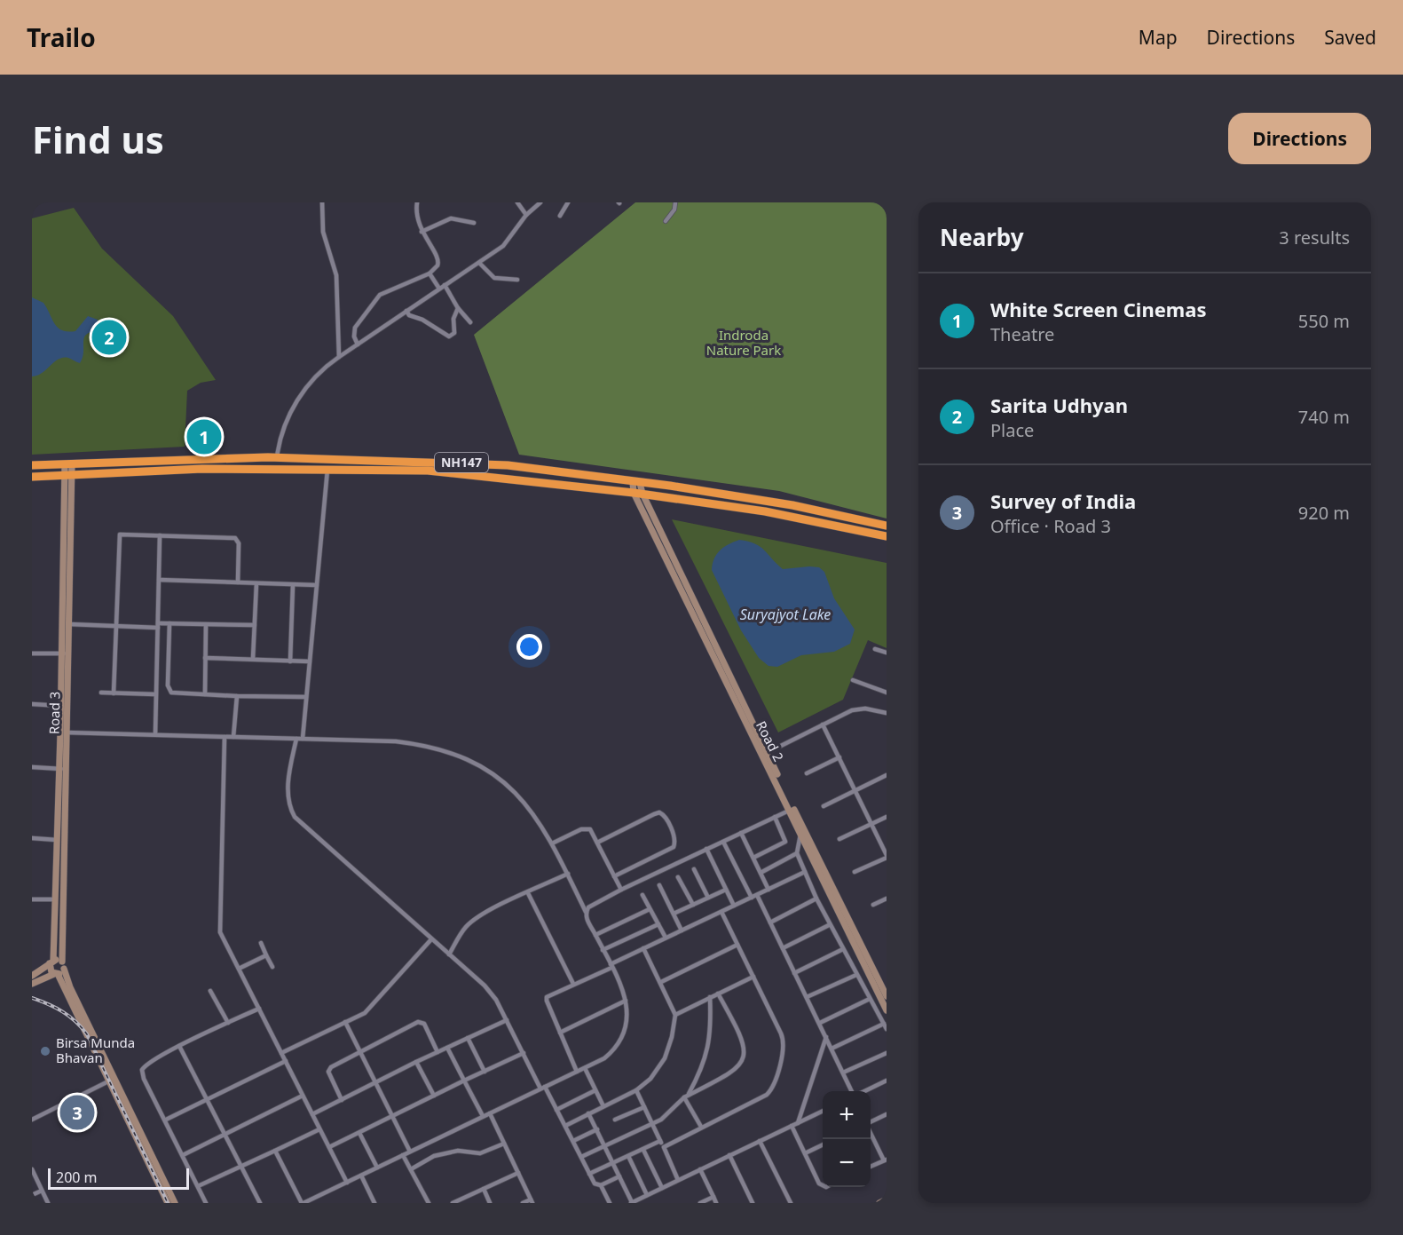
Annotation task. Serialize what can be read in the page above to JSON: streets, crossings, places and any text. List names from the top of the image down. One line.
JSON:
{"streets":{"highway":["NH147"],"street":["Road 3","Road 2"]},"crossings":[["NH147","Road 3"],["NH147","Road 2"]],"water":["Suryajyot Lake"],"parks":["Indroda Nature Park"],"places":["Birsa Munda Bhavan"],"scale_bar":"200 m","page":{"header":"Trailo","nav":["Map","Directions","Saved"],"buttons":"Directions","title":"Find us","heading":["Nearby","3 results"],"list":[{"mark":"1","name":"White Screen Cinemas","note":"Theatre","value":"550 m"},{"mark":"2","name":"Sarita Udhyan","note":"Place","value":"740 m"},{"mark":"3","name":"Survey of India","note":"Office · Road 3","value":"920 m"}],"pins":["2","1","3"],"map_buttons":["+","−"],"scale":"200 m"}}
